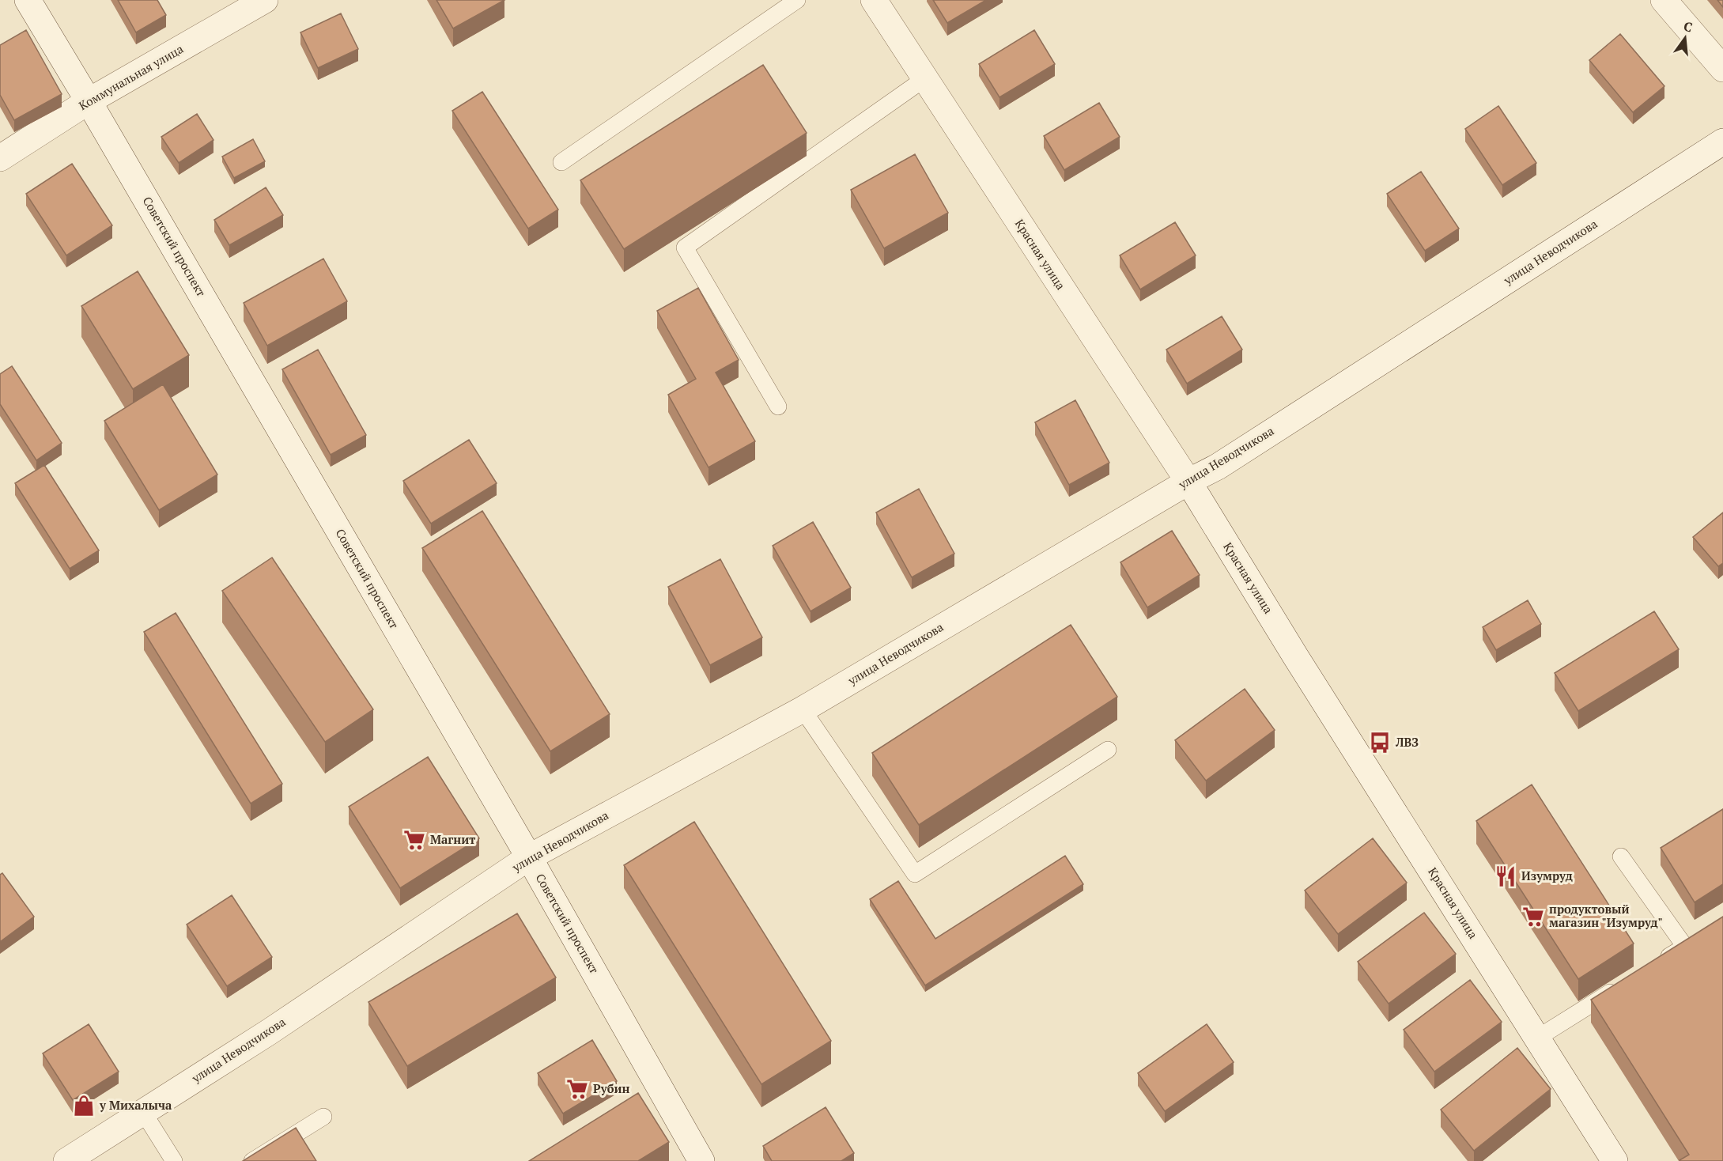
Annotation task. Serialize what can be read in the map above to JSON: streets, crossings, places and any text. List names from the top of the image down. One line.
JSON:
{"streets":{"street":["Коммунальная улица","Советский проспект","улица Неводчикова","Красная улица"]},"crossings":[["Коммунальная улица","Советский проспект"],["Советский проспект","улица Неводчикова"],["улица Неводчикова","Красная улица"]],"places":{"bus stop":["ЛВЗ"],"supermarket":["Магнит","продуктовый магазин \"Изумруд\"","Рубин"],"restaurant":["Изумруд"],"shop":["у Михалыча"]},"north":"top"}
